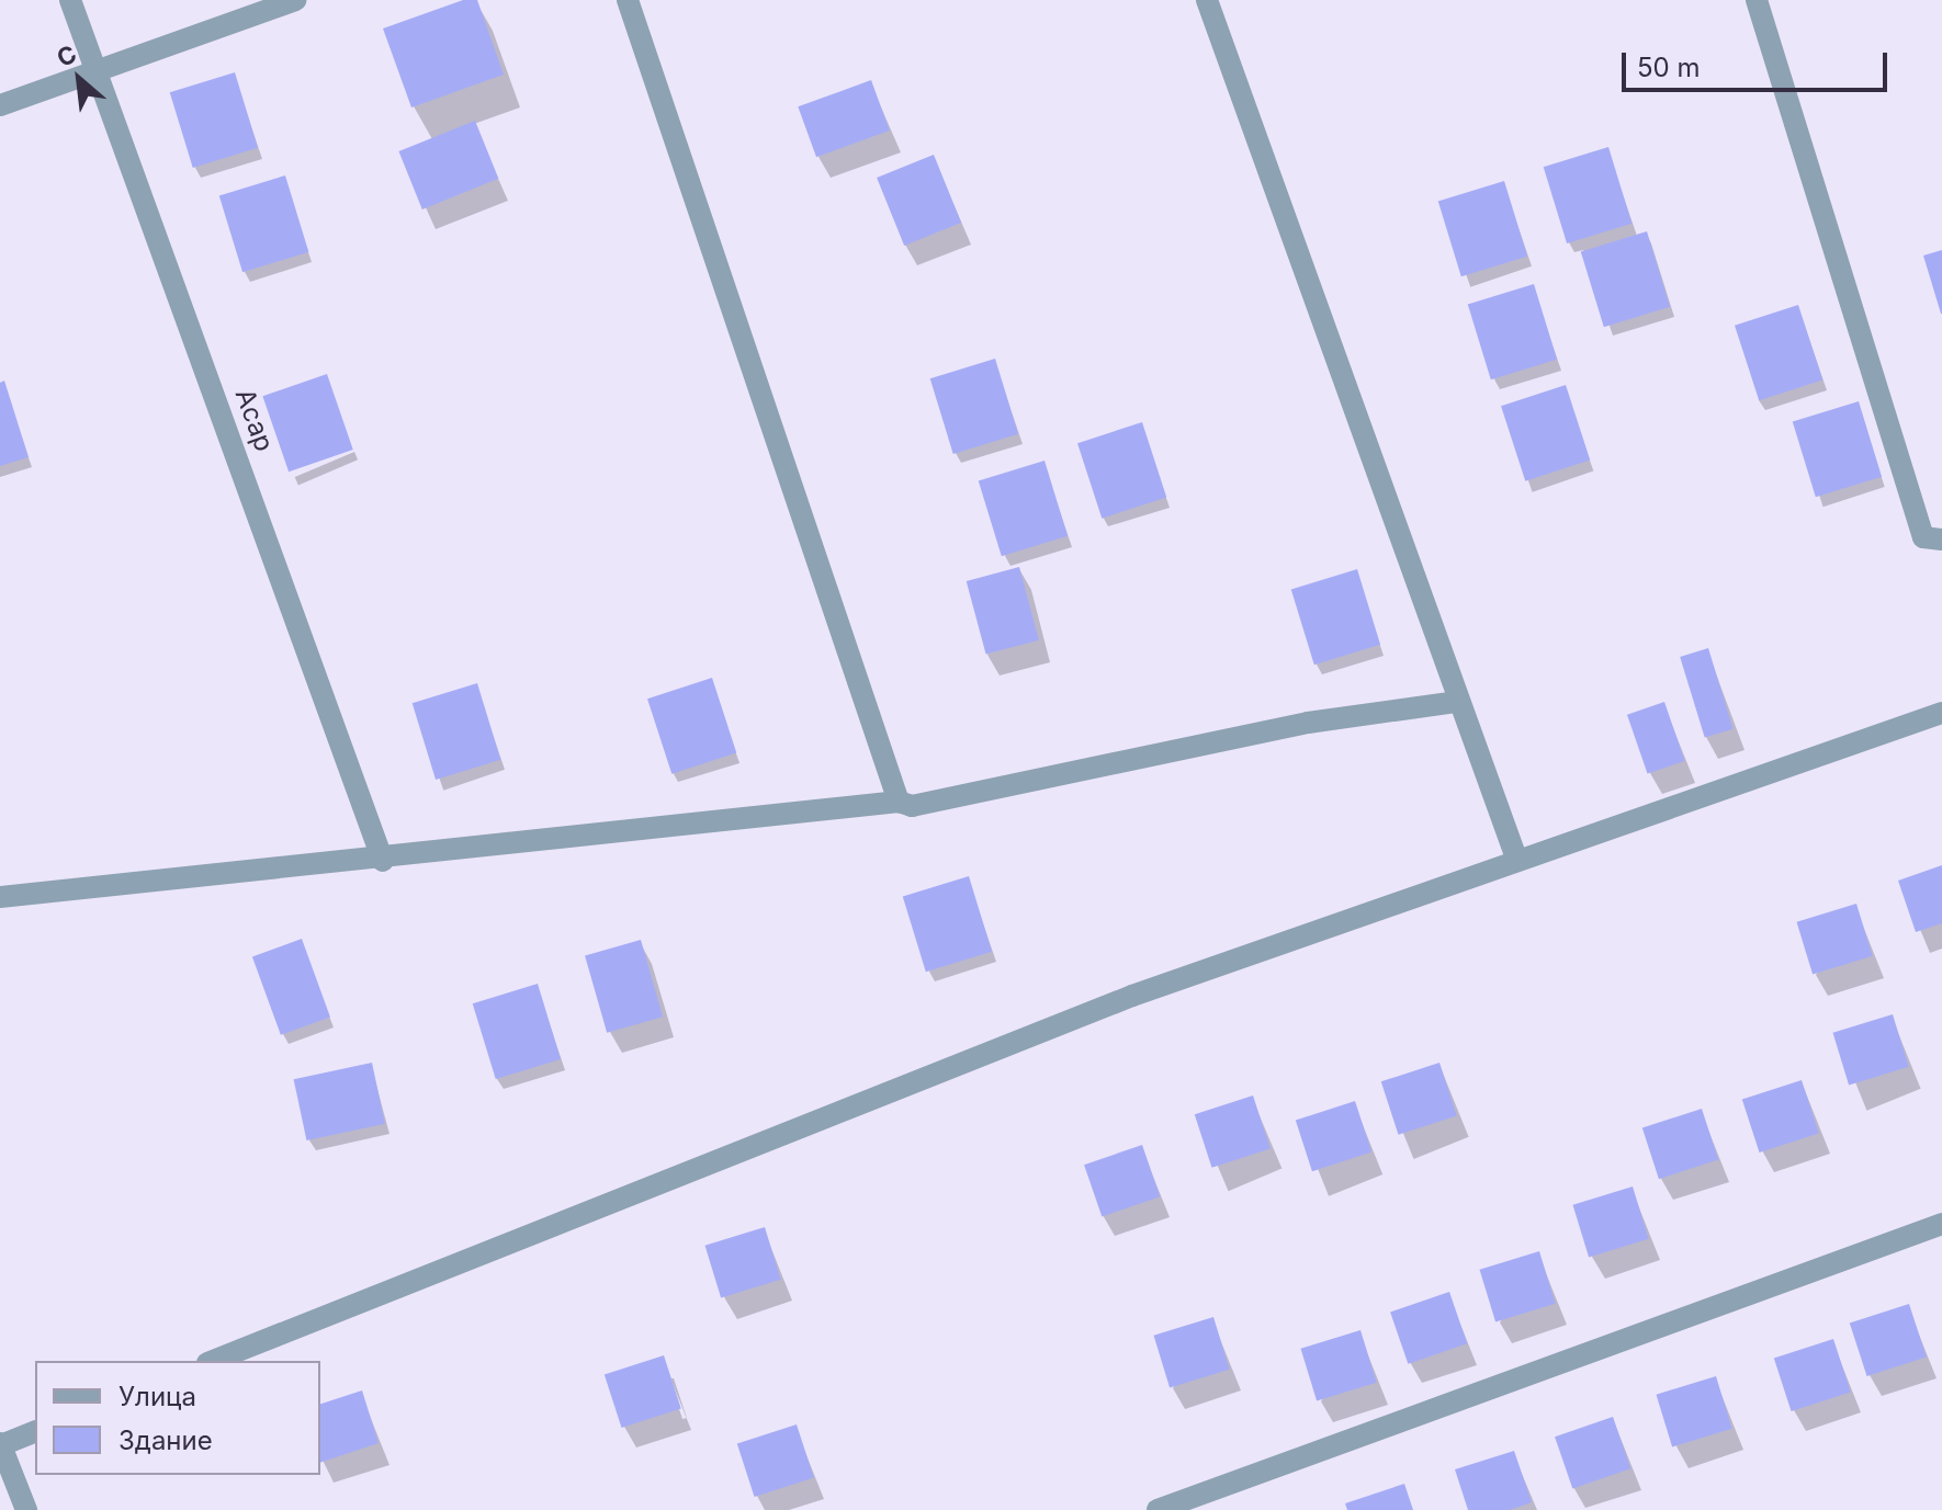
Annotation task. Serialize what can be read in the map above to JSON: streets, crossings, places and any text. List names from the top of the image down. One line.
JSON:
{"streets":{"street":["Асар"]},"legend":["Улица","Здание"],"scale_bar":"50 m","north":"top left"}
